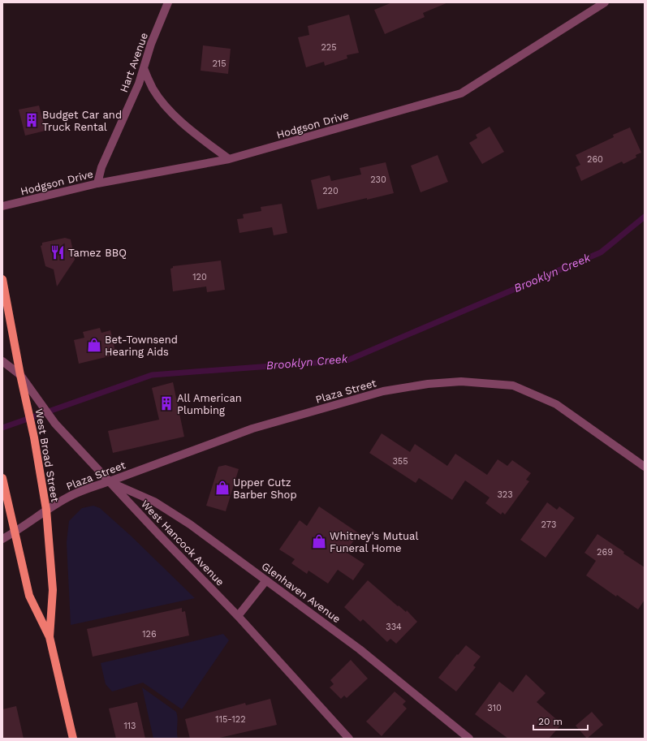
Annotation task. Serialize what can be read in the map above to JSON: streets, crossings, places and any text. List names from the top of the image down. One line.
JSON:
{"streets":{"main road":["West Broad Street"],"street":["Hart Avenue","Hodgson Drive","Plaza Street","West Hancock Avenue","Glenhaven Avenue"]},"crossings":[["Hart Avenue","Hodgson Drive"],["Plaza Street","West Broad Street"],["Plaza Street","West Hancock Avenue"],["Plaza Street","Glenhaven Avenue"],["West Broad Street","West Hancock Avenue"],["West Hancock Avenue","Glenhaven Avenue"]],"water":["Brooklyn Creek"],"places":{"building":["Budget Car and Truck Rental","All American Plumbing"],"restaurant":["Tamez BBQ"],"shop":["Bet-Townsend Hearing Aids","Upper Cutz Barber Shop","Whitney's Mutual Funeral Home"]},"house_numbers":["225","215","260","230","220","120","355","323","273","269","334","126","310","115-122","113"],"scale_bar":"20 m"}
